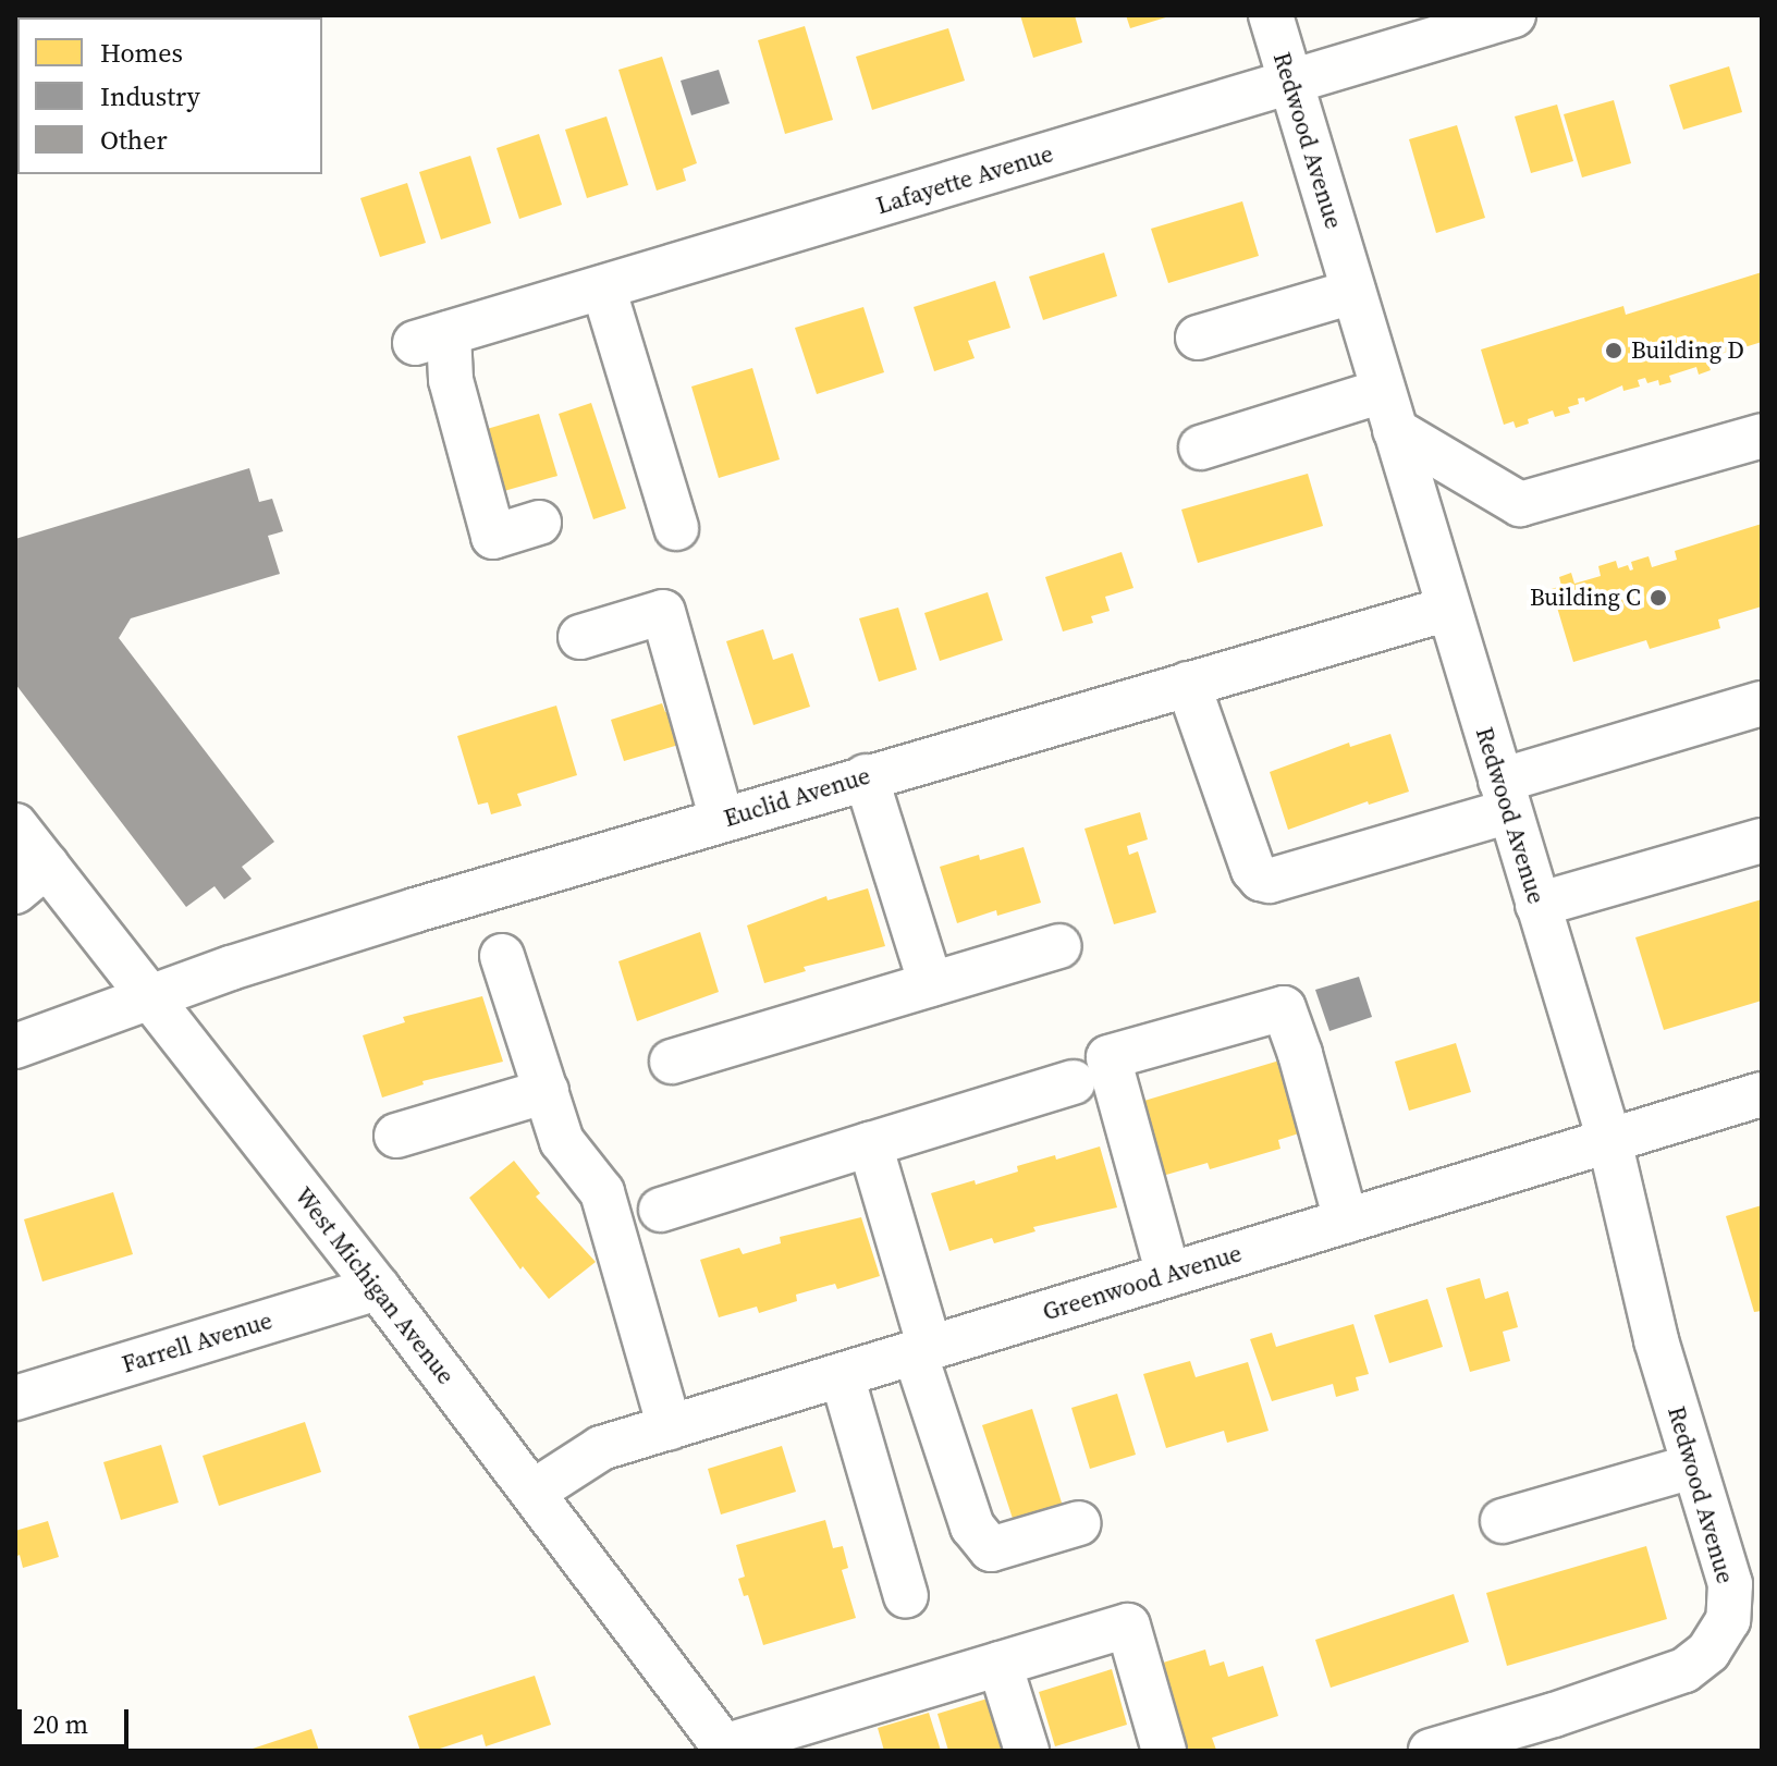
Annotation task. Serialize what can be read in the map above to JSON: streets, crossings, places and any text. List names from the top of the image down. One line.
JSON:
{"streets":{"street":["Redwood Avenue","Lafayette Avenue","Euclid Avenue","Greenwood Avenue","West Michigan Avenue","Farrell Avenue"]},"crossings":[["Redwood Avenue","Lafayette Avenue"],["Redwood Avenue","Euclid Avenue"],["Redwood Avenue","Greenwood Avenue"],["Euclid Avenue","West Michigan Avenue"],["Greenwood Avenue","West Michigan Avenue"],["West Michigan Avenue","Farrell Avenue"]],"places":["Building D","Building C"],"legend":["Homes","Industry","Other"],"scale_bar":"20 m"}
